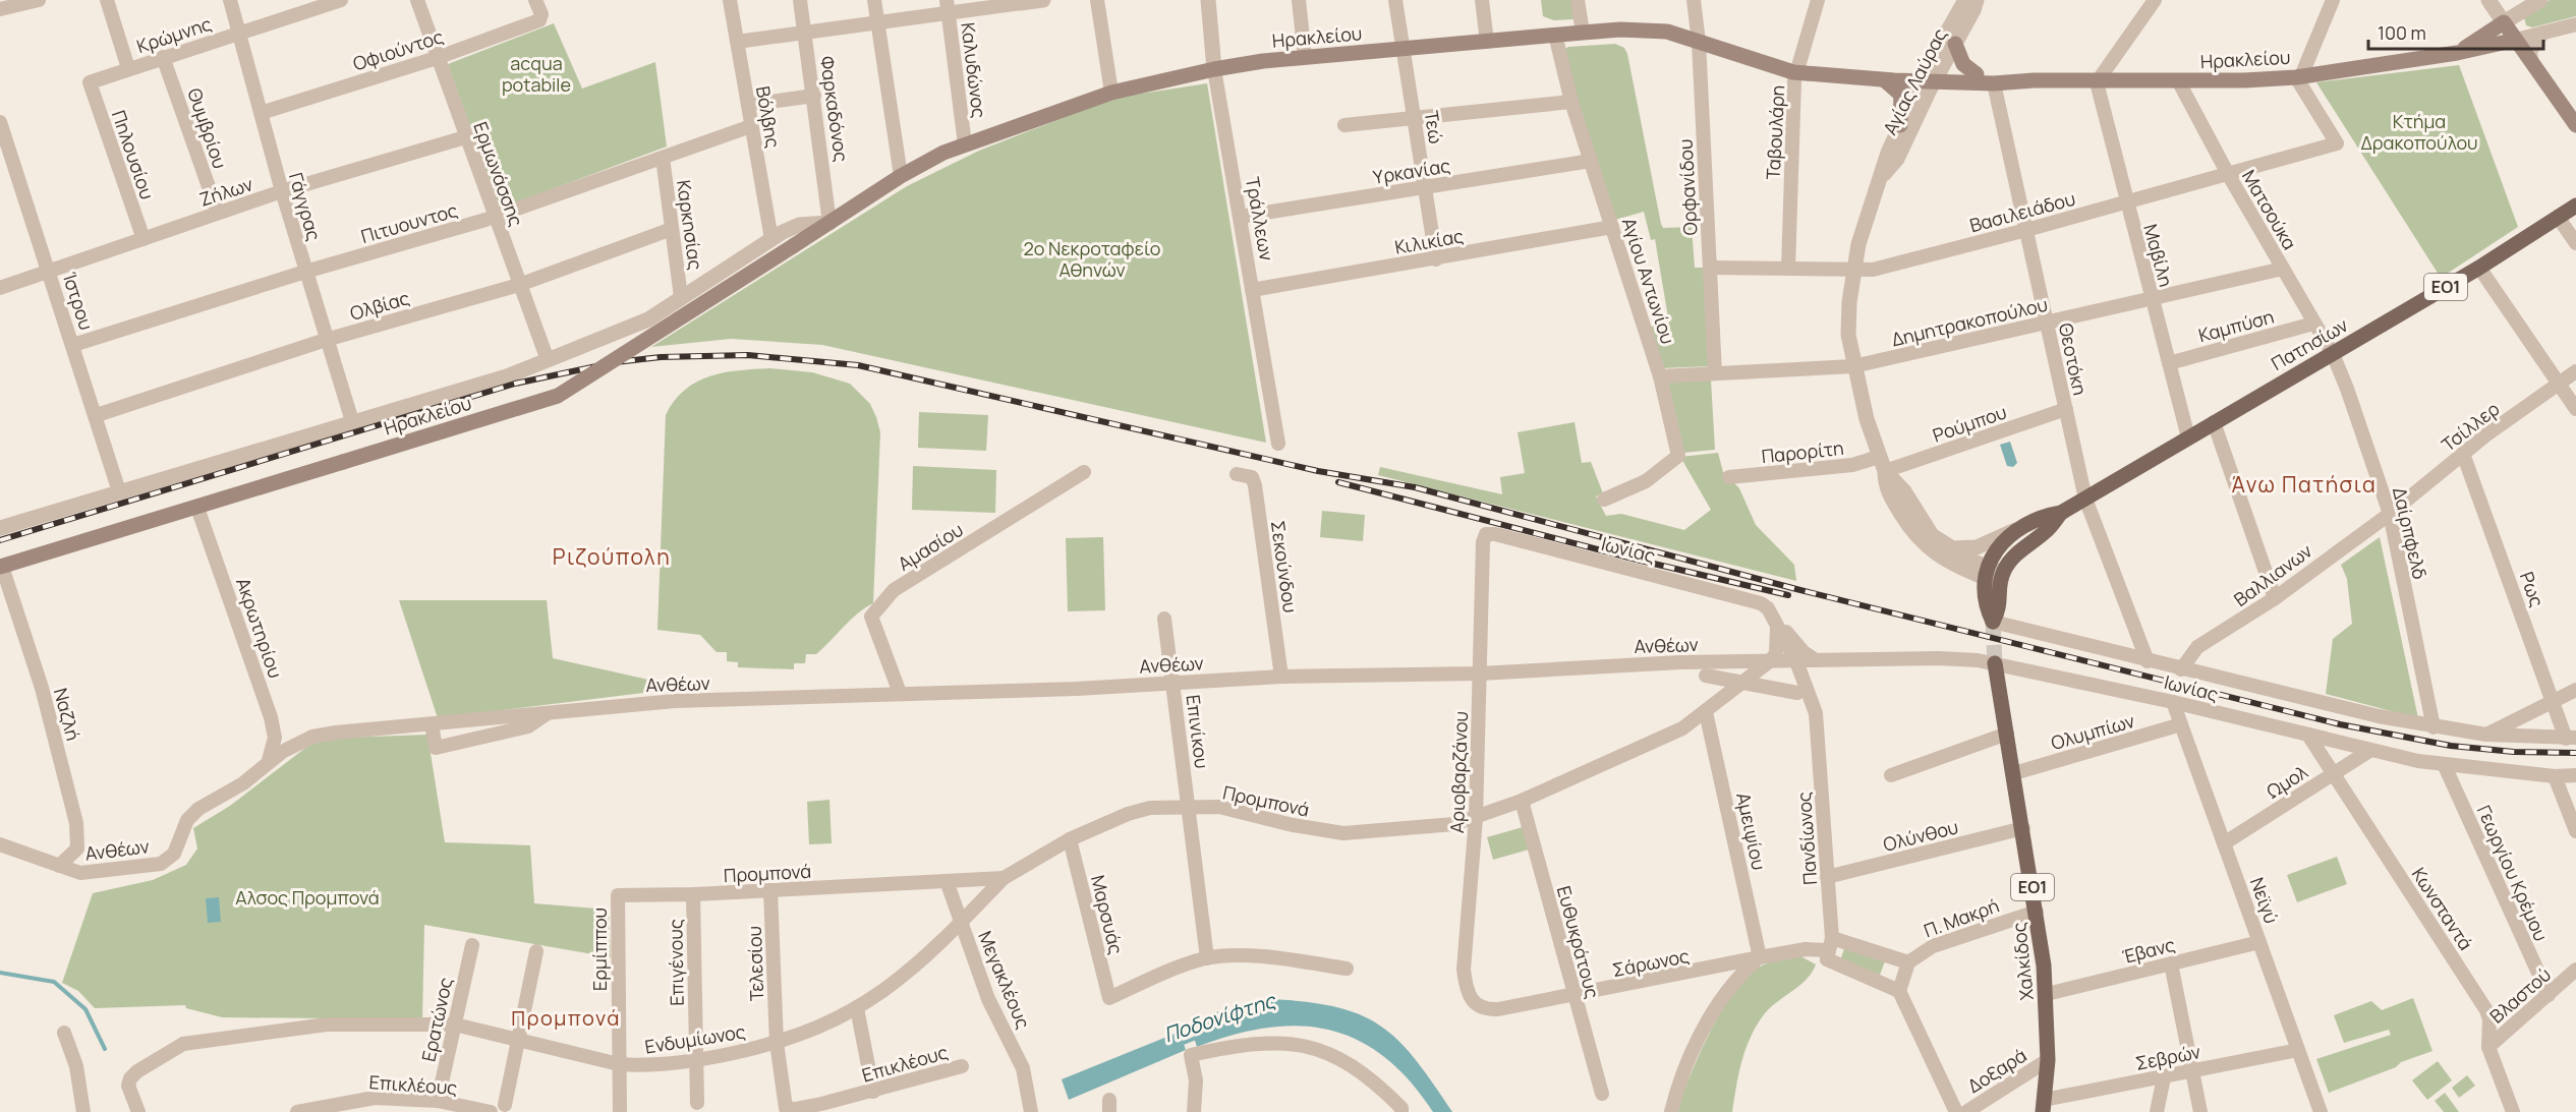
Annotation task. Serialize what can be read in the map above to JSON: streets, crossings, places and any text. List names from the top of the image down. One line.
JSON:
{"streets":{"main road":["Ηρακλείου","ΕΟ1","Πατησίων","Χαλκίδος"],"street":["Κρώμνης","Οφιούντος","Καλυδώνος","Αγίας Λαύρας","Φαρκαδόνος","Βόλβης","Τεώ","Θυμβρίου","Ταβουλάρη","Πηλουσίου","Υρκανίας","Ερμωνάσσης","Ορφανίδου","Ζήλων","Γάγγρας","Ματσούκα","Βασιλειάδου","Τράλλεων","Πιτυουντος","Καρκησίας","Κιλικίας","Μαβίλη","Αγίου Αντωνίου","Ίστρου","Ολβίας","Δημητρακοπούλου","Καμπύση","Θεοτόκη","Ρούμπου","Τσίλλερ","Παρορίτη","Δαίρπφελδ","Αμασίου","Ιωνίας","Σεκούνδου","Βαλλιανων","Ρως","Ακρωτηρίου","Ανθέων","Ναζλή","Επινίκου","Ολυμπίων","Αριοβαρζάνου","Ωμολ","Προμπονά","Αμειψίου","Ολύνθου","Πανδίωνος","Γεωργίου Κρέμου","Νεϊγύ","Κωνσταντά","Μαρσυάς","Π. Μακρή","Ευθυκράτους","Ερμίππου","Έβανς","Επιγένους","Σάρωνος","Τελεσίου","Μεγακλέους","Βλαστού","Ερατώνος","Ενδυμίωνος","Σεβρών","Επικλέους","Δοξαρά"]},"crossings":[["Κρώμνης","Θυμβρίου"],["Κρώμνης","Πηλουσίου"],["Κρώμνης","Γάγγρας"],["Ηρακλείου","Καλυδώνος"],["Ηρακλείου","Αγίας Λαύρας"],["Ηρακλείου","Φαρκαδόνος"],["Ηρακλείου","Βόλβης"],["Ηρακλείου","Τεώ"],["Ηρακλείου","Ταβουλάρη"],["Ηρακλείου","Ερμωνάσσης"],["Ηρακλείου","Ορφανίδου"],["Ηρακλείου","Γάγγρας"],["Ηρακλείου","Ματσούκα"],["Ηρακλείου","Βασιλειάδου"],["Ηρακλείου","Τράλλεων"],["Ηρακλείου","Καρκησίας"],["Ηρακλείου","Μαβίλη"],["Ηρακλείου","Αγίου Αντωνίου"],["Ηρακλείου","Ίστρου"],["Ηρακλείου","Θεοτόκη"],["Ηρακλείου","Ακρωτηρίου"],["Ηρακλείου","Ναζλή"],["Οφιούντος","Ερμωνάσσης"],["Οφιούντος","Γάγγρας"],["Αγίας Λαύρας","Βασιλειάδου"],["Αγίας Λαύρας","Δημητρακοπούλου"],["Αγίας Λαύρας","Πατησίων"],["Αγίας Λαύρας","Ρούμπου"],["Αγίας Λαύρας","Παρορίτη"],["Βόλβης","Πιτυουντος"],["Τεώ","Υρκανίας"],["Τεώ","Κιλικίας"],["Θυμβρίου","Ζήλων"],["Ταβουλάρη","Βασιλειάδου"],["Πηλουσίου","Ζήλων"],["Υρκανίας","Τράλλεων"],["Υρκανίας","Αγίου Αντωνίου"],["Ερμωνάσσης","Ζήλων"],["Ερμωνάσσης","Πιτυουντος"],["Ερμωνάσσης","Ολβίας"],["Ορφανίδου","Βασιλειάδου"],["Ορφανίδου","Δημητρακοπούλου"],["Ζήλων","Γάγγρας"],["Ζήλων","Ίστρου"],["Γάγγρας","Πιτυουντος"],["Γάγγρας","Ολβίας"],["Ματσούκα","Βασιλειάδου"],["Ματσούκα","Δημητρακοπούλου"],["Ματσούκα","Καμπύση"],["Ματσούκα","Πατησίων"],["Ματσούκα","Δαίρπφελδ"],["Βασιλειάδου","Μαβίλη"],["Βασιλειάδου","Θεοτόκη"],["Τράλλεων","Κιλικίας"],["Πιτυουντος","Καρκησίας"],["Πιτυουντος","Ίστρου"],["Καρκησίας","Ολβίας"],["Κιλικίας","Αγίου Αντωνίου"],["Μαβίλη","Δημητρακοπούλου"],["Μαβίλη","Καμπύση"],["Μαβίλη","Πατησίων"],["Αγίου Αντωνίου","Δημητρακοπούλου"],["Ίστρου","Ολβίας"],["Δημητρακοπούλου","Θεοτόκη"],["Πατησίων","Θεοτόκη"],["Πατησίων","Δαίρπφελδ"],["Θεοτόκη","Ρούμπου"],["Ρούμπου","Παρορίτη"],["Τσίλλερ","Δαίρπφελδ"],["Τσίλλερ","Βαλλιανων"],["Τσίλλερ","Ρως"],["Δαίρπφελδ","Ιωνίας"],["Δαίρπφελδ","Βαλλιανων"],["Αμασίου","Ανθέων"],["Ιωνίας","Βαλλιανων"],["Ιωνίας","Ρως"],["Ιωνίας","Ανθέων"],["Ιωνίας","Αριοβαρζάνου"],["Ιωνίας","Ωμολ"],["Ιωνίας","Πανδίωνος"],["Ιωνίας","Γεωργίου Κρέμου"],["Ιωνίας","Νεϊγύ"],["Ιωνίας","Κωνσταντά"],["Ιωνίας","Χαλκίδος"],["Σεκούνδου","Ανθέων"],["Ακρωτηρίου","Ανθέων"],["Ανθέων","Ναζλή"],["Ανθέων","Επινίκου"],["Ανθέων","Αριοβαρζάνου"],["Ανθέων","Προμπονά"],["Ανθέων","Αμειψίου"],["Ανθέων","Πανδίωνος"],["Επινίκου","Προμπονά"],["Επινίκου","Μαρσυάς"],["Ολυμπίων","Νεϊγύ"],["Ολυμπίων","Χαλκίδος"],["Αριοβαρζάνου","Προμπονά"],["Αριοβαρζάνου","Σάρωνος"],["Ωμολ","Νεϊγύ"],["Ωμολ","Κωνσταντά"],["Προμπονά","Αμειψίου"],["Προμπονά","Μαρσυάς"],["Προμπονά","Ευθυκράτους"],["Προμπονά","Ερμίππου"],["Προμπονά","Επιγένους"],["Προμπονά","Τελεσίου"],["Προμπονά","Μεγακλέους"],["Προμπονά","Ενδυμίωνος"],["Αμειψίου","Σάρωνος"],["Ολύνθου","Πανδίωνος"],["Ολύνθου","Χαλκίδος"],["Πανδίωνος","Σάρωνος"],["Γεωργίου Κρέμου","Βλαστού"],["Νεϊγύ","Έβανς"],["Νεϊγύ","Σεβρών"],["Κωνσταντά","Βλαστού"],["Π. Μακρή","Χαλκίδος"],["Ευθυκράτους","Σάρωνος"],["Ερμίππου","Ενδυμίωνος"],["Έβανς","Χαλκίδος"],["Χαλκίδος","Σεβρών"],["Χαλκίδος","Δοξαρά"],["Επιγένους","Ενδυμίωνος"],["Τελεσίου","Ενδυμίωνος"],["Τελεσίου","Επικλέους"],["Μεγακλέους","Ενδυμίωνος"],["Ερατώνος","Ενδυμίωνος"],["Ερατώνος","Επικλέους"]],"districts":["Άνω Πατήσια","Ριζούπολη","Προμπονά"],"water":["Ποδονίφτης"],"parks":["acqua potabile","Κτήμα Δρακοπούλου","2ο Νεκροταφείο Αθηνών","Αλσος Προμπονά"],"scale_bar":"100 m"}
